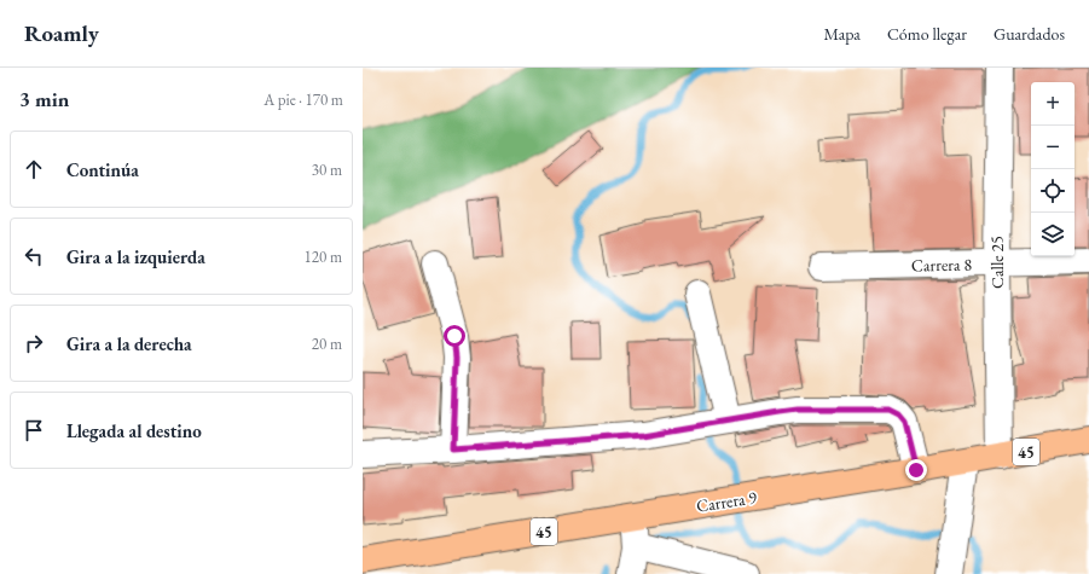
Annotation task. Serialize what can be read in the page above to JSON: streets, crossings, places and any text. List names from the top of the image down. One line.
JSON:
{"streets":{"highway":["45","Carrera 9"],"street":["Calle 25","Carrera 8"]},"crossings":[["Calle 25","Carrera 8"],["Calle 25","Carrera 9"]],"page":{"header":"Roamly","nav":["Mapa","Cómo llegar","Guardados"],"heading":["3 min","A pie · 170 m"],"map_buttons":["+","−"],"list":[["Continúa","30 m"],["Gira a la izquierda","120 m"],["Gira a la derecha","20 m"],"Llegada al destino"]}}
